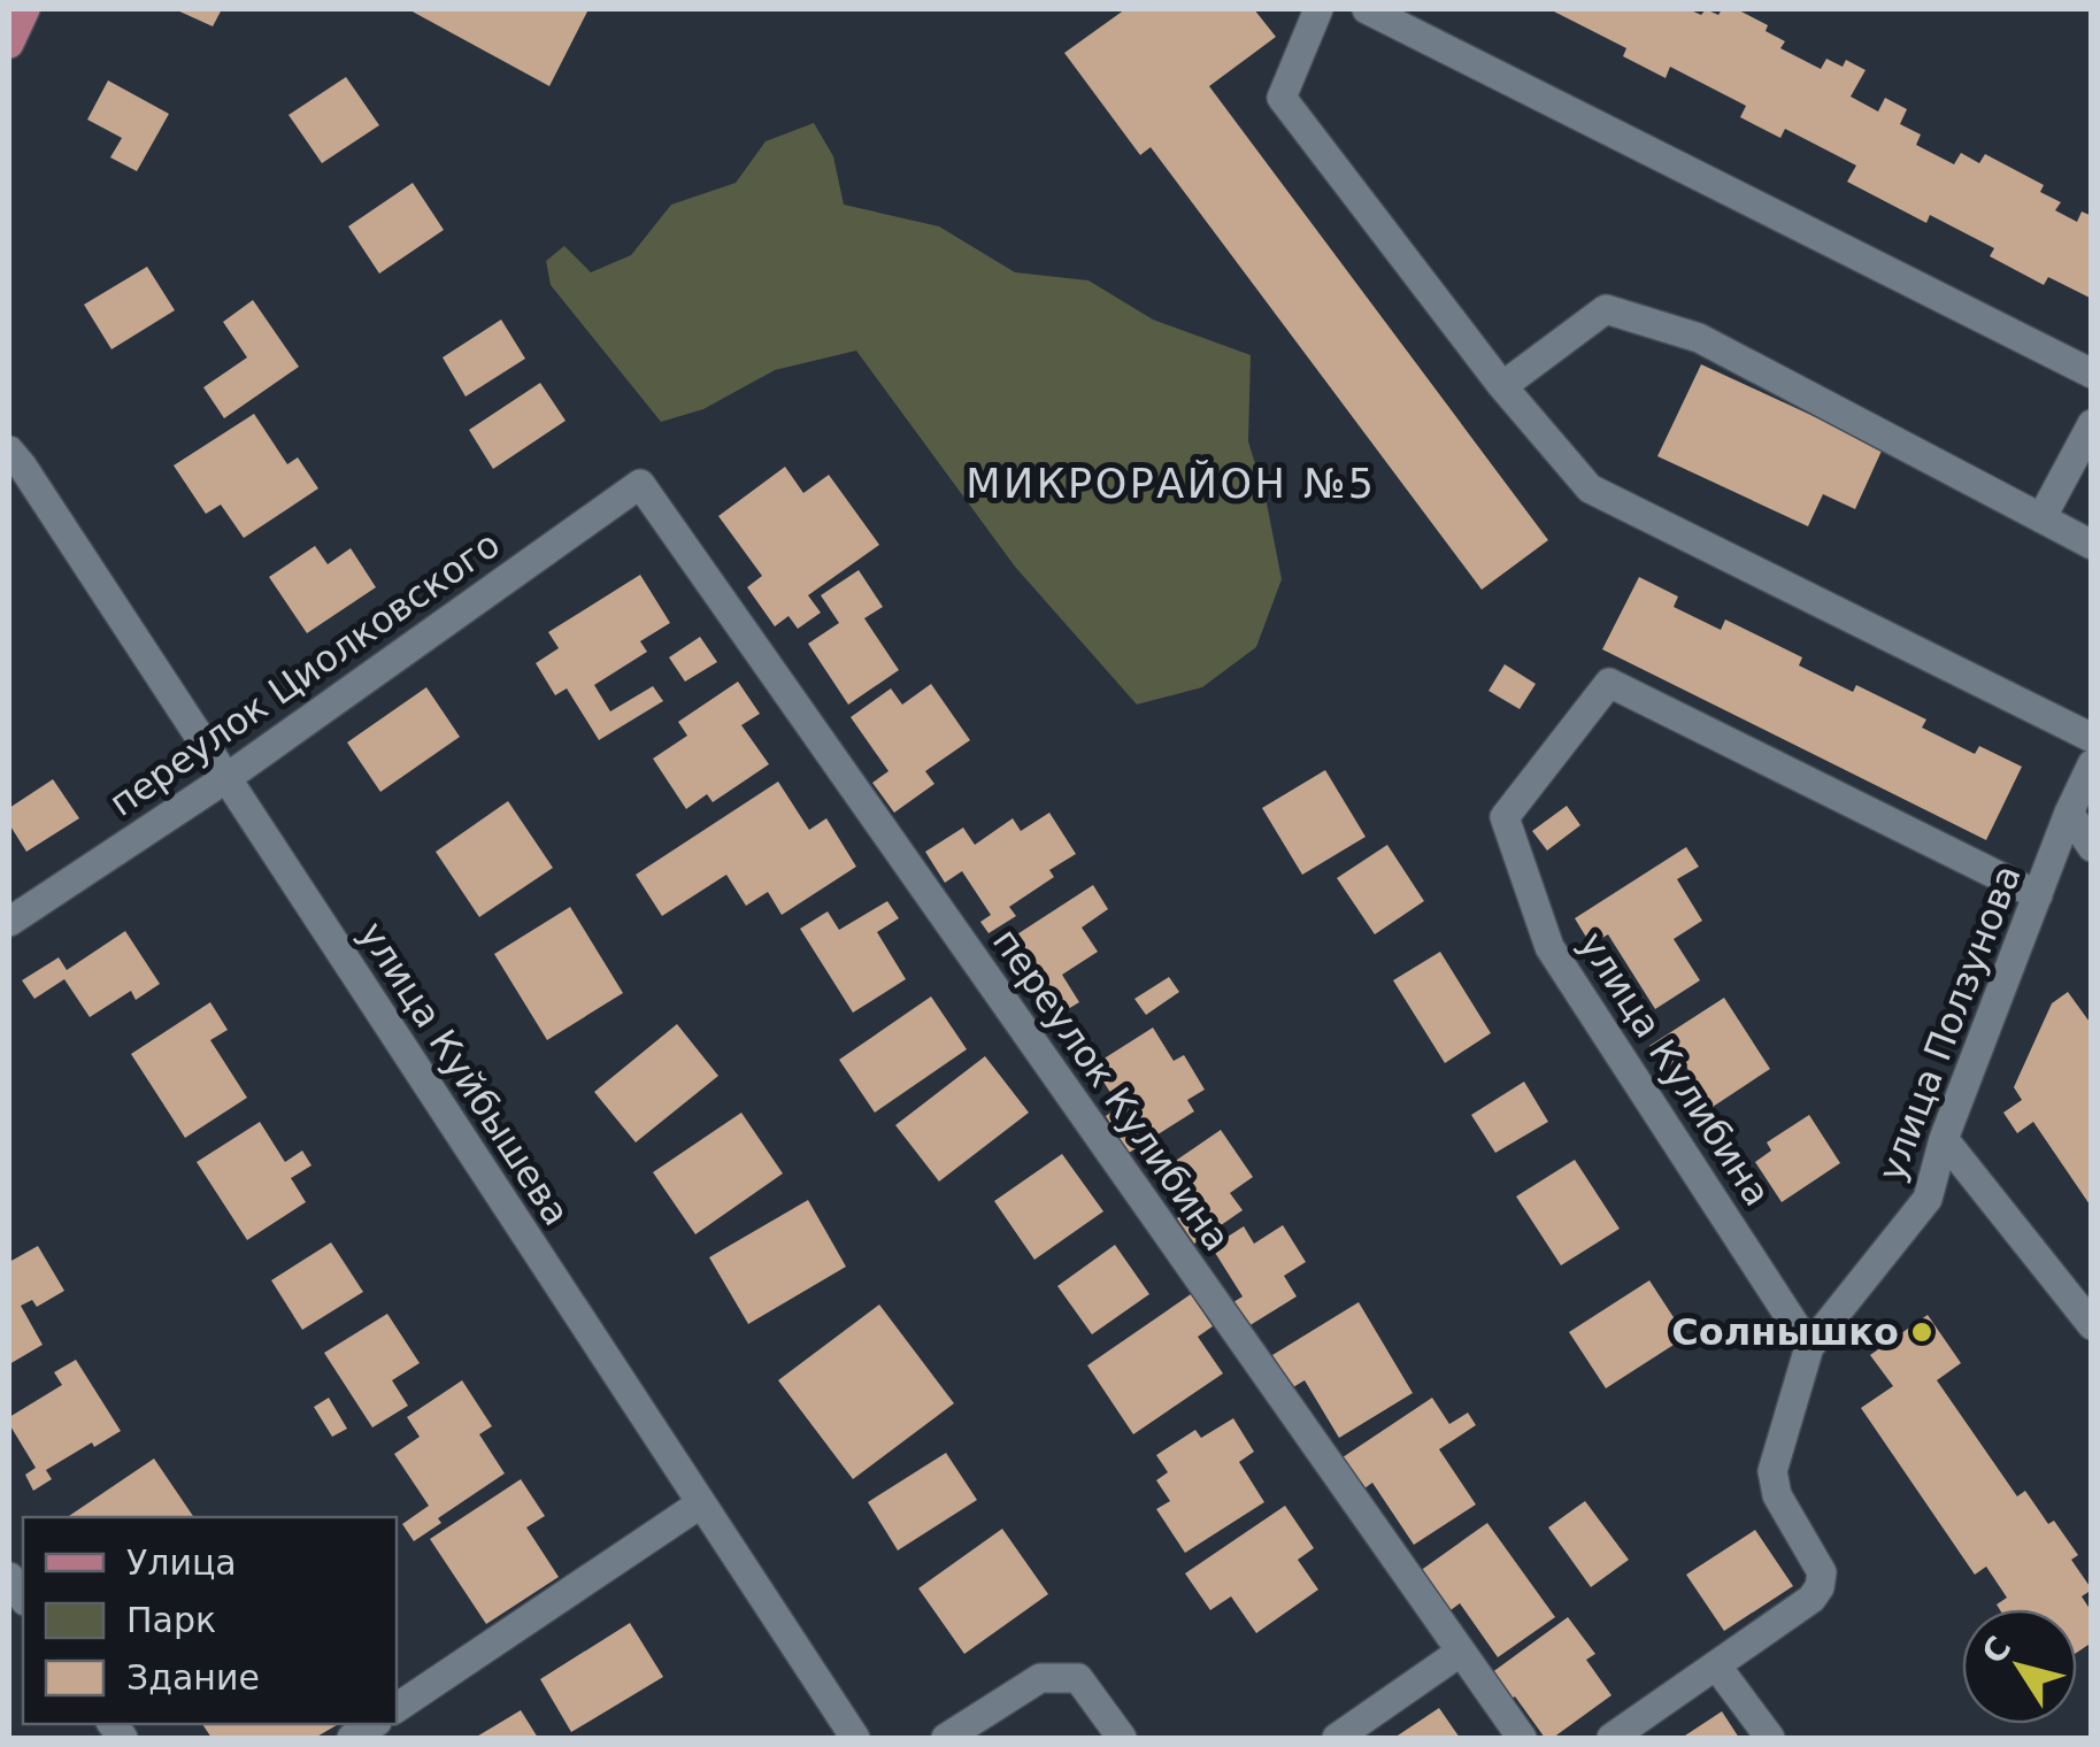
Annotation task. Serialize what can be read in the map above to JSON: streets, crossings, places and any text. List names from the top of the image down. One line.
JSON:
{"streets":{"street":["переулок Циолковского","улица Ползунова","улица Кулибина","улица Куйбышева","переулок Кулибина"]},"crossings":[["переулок Циолковского","улица Куйбышева"],["переулок Циолковского","переулок Кулибина"],["улица Ползунова","улица Кулибина"]],"districts":["МИКРОРАЙОН №5"],"places":["Солнышко"],"legend":["Улица","Парк","Здание"],"north":"top left"}
